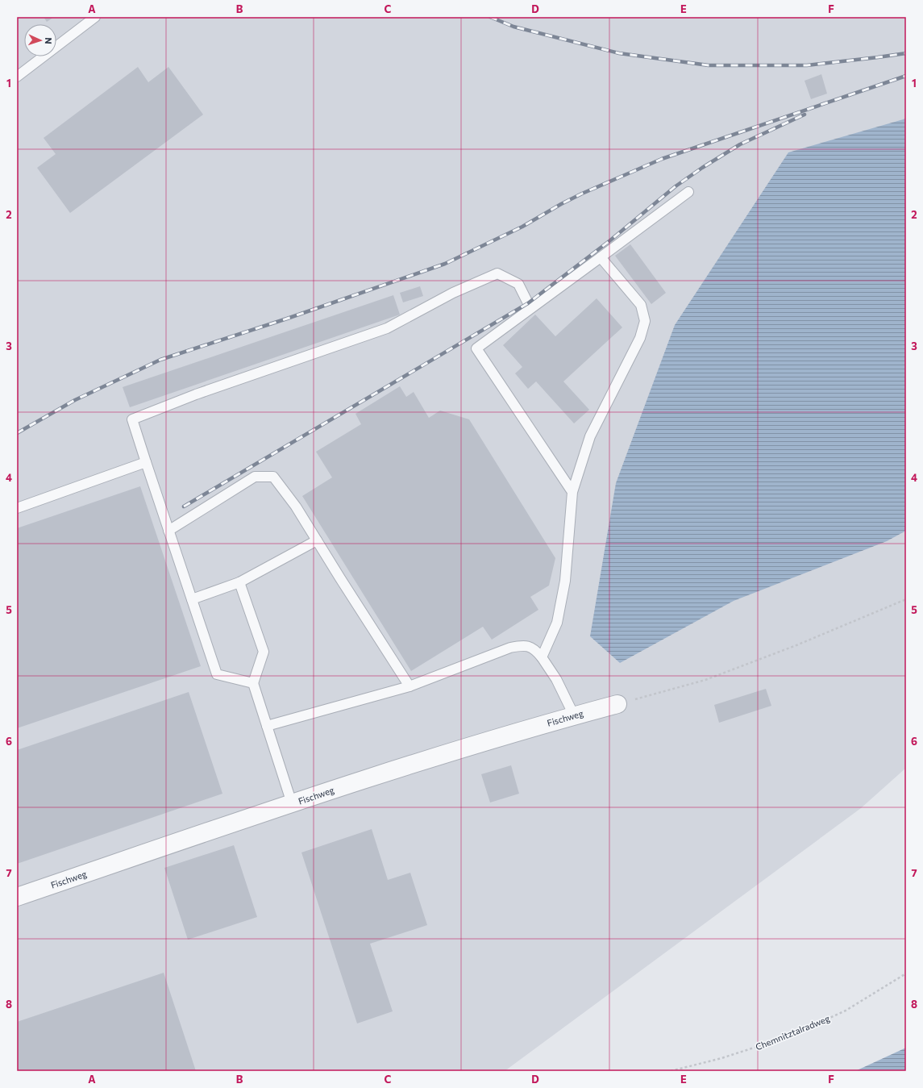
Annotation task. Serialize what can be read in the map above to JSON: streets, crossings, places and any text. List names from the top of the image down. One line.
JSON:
{"streets":{"street":["Fischweg"],"path":["Chemnitztalradweg"]},"north":"right","grid":{"columns":["A","B","C","D","E","F"],"rows":["1","2","3","4","5","6","7","8"]}}
